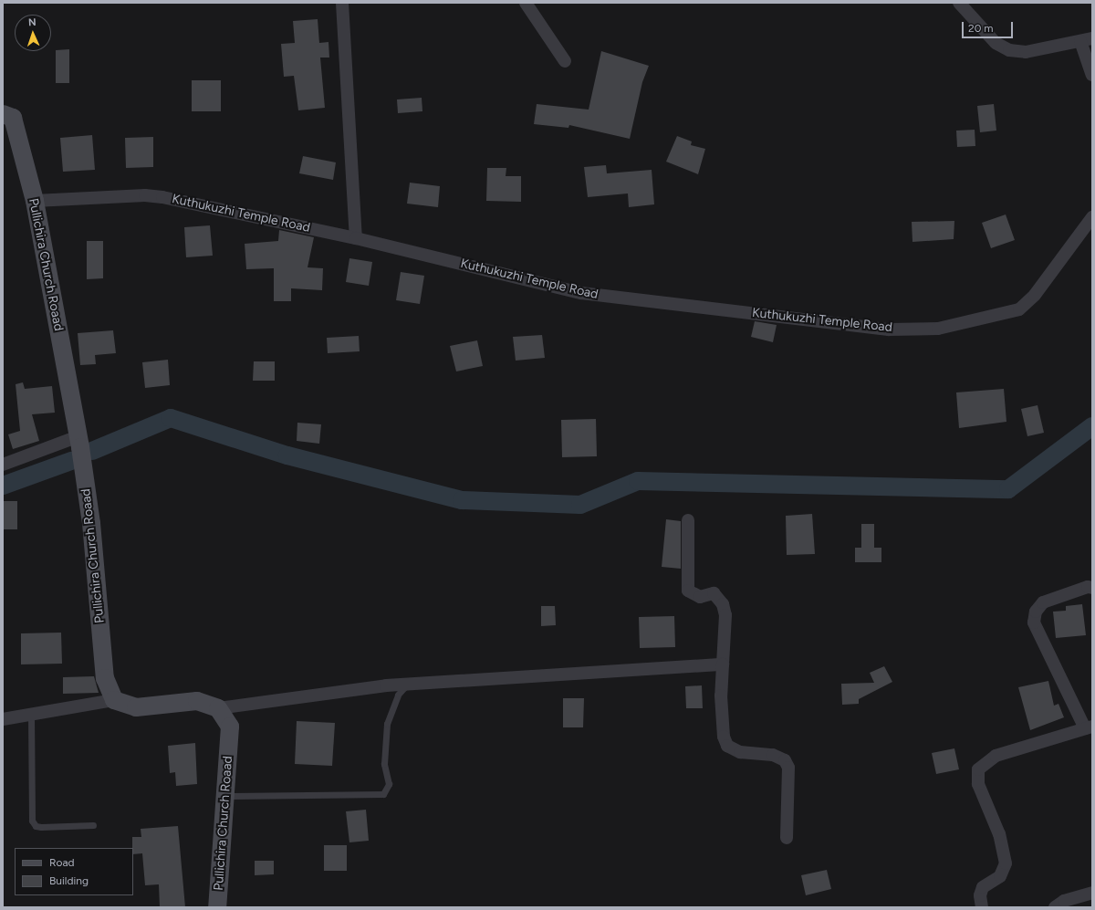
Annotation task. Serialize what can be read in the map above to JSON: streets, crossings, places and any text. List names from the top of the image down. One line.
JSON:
{"streets":{"main road":["Pullichira Church Roaad"],"street":["Kuthukuzhi Temple Road"]},"crossings":[["Kuthukuzhi Temple Road","Pullichira Church Roaad"]],"legend":["Road","Building"],"scale_bar":"20 m","north":"top"}
